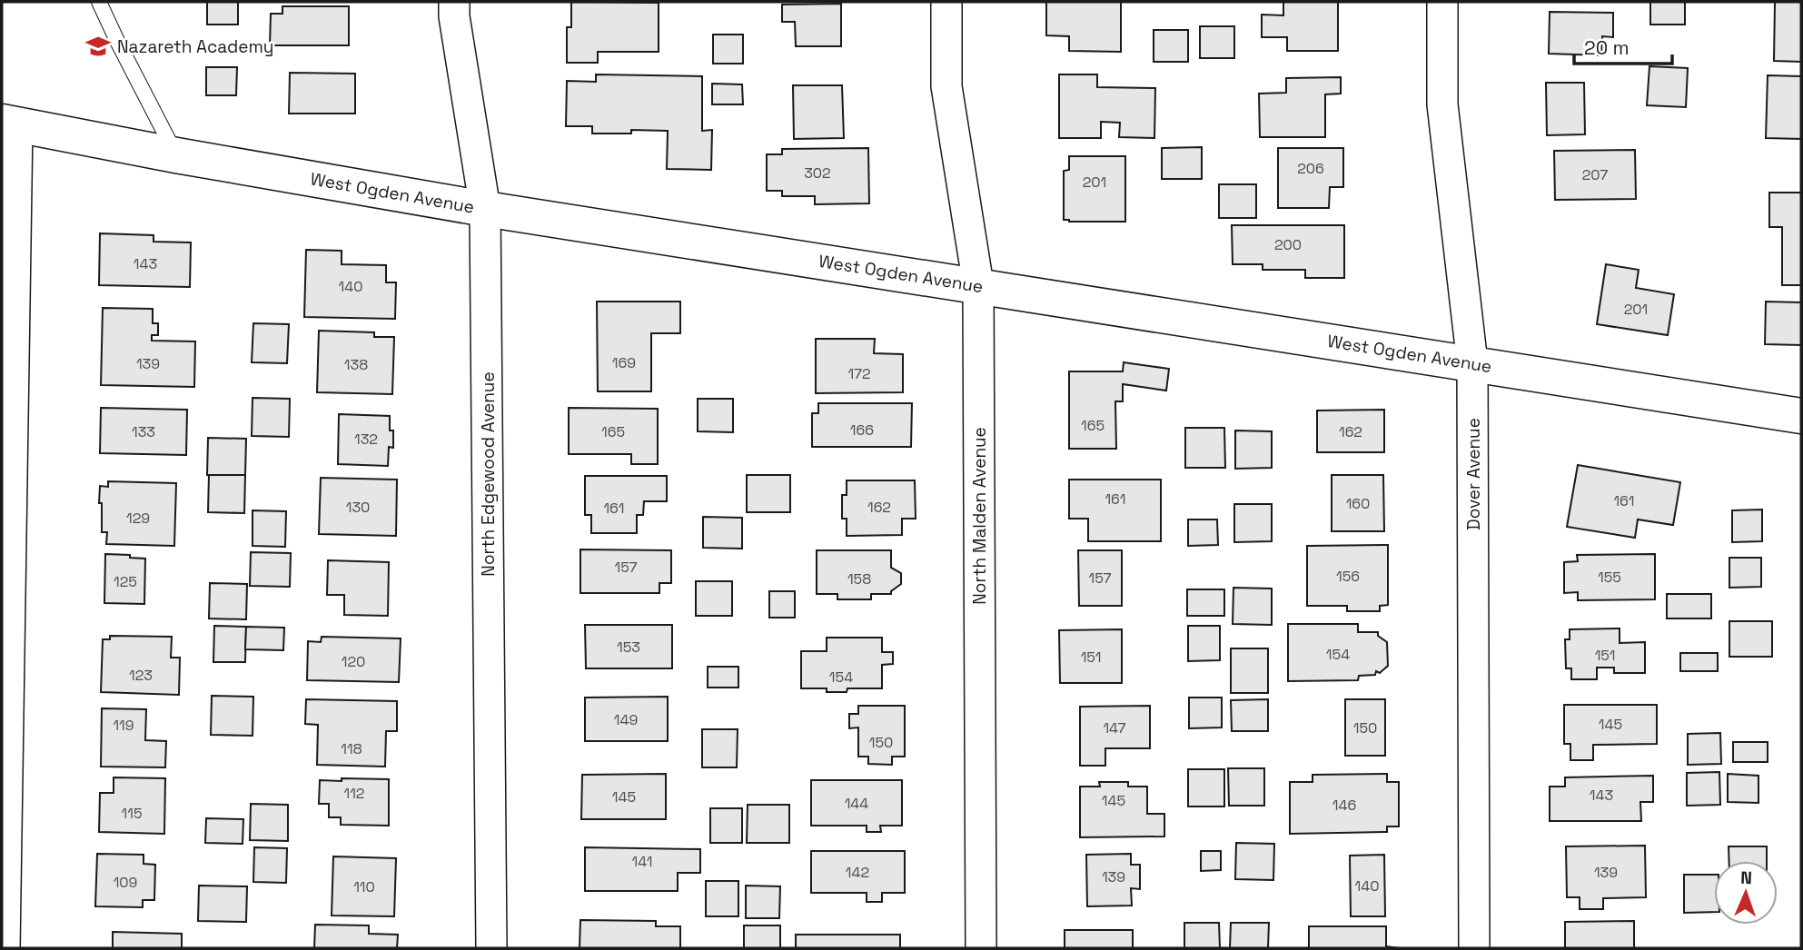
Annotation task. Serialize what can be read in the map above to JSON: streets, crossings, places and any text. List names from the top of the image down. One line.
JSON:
{"streets":{"main road":["West Ogden Avenue"],"street":["North Edgewood Avenue","Dover Avenue","North Malden Avenue"]},"crossings":[["West Ogden Avenue","North Edgewood Avenue"],["West Ogden Avenue","Dover Avenue"],["West Ogden Avenue","North Malden Avenue"]],"places":{"school or university":["Nazareth Academy"]},"house_numbers":["206","302","207","201","200","143","140","201","169","139","138","172","165","166","133","165","162","132","161","161","160","130","162","161","129","157","156","155","157","158","125","153","154","151","151","120","123","154","149","145","119","147","150","150","118","112","143","145","145","144","146","115","141","142","139","139","109","140","110"],"scale_bar":"20 m","north":"top"}
